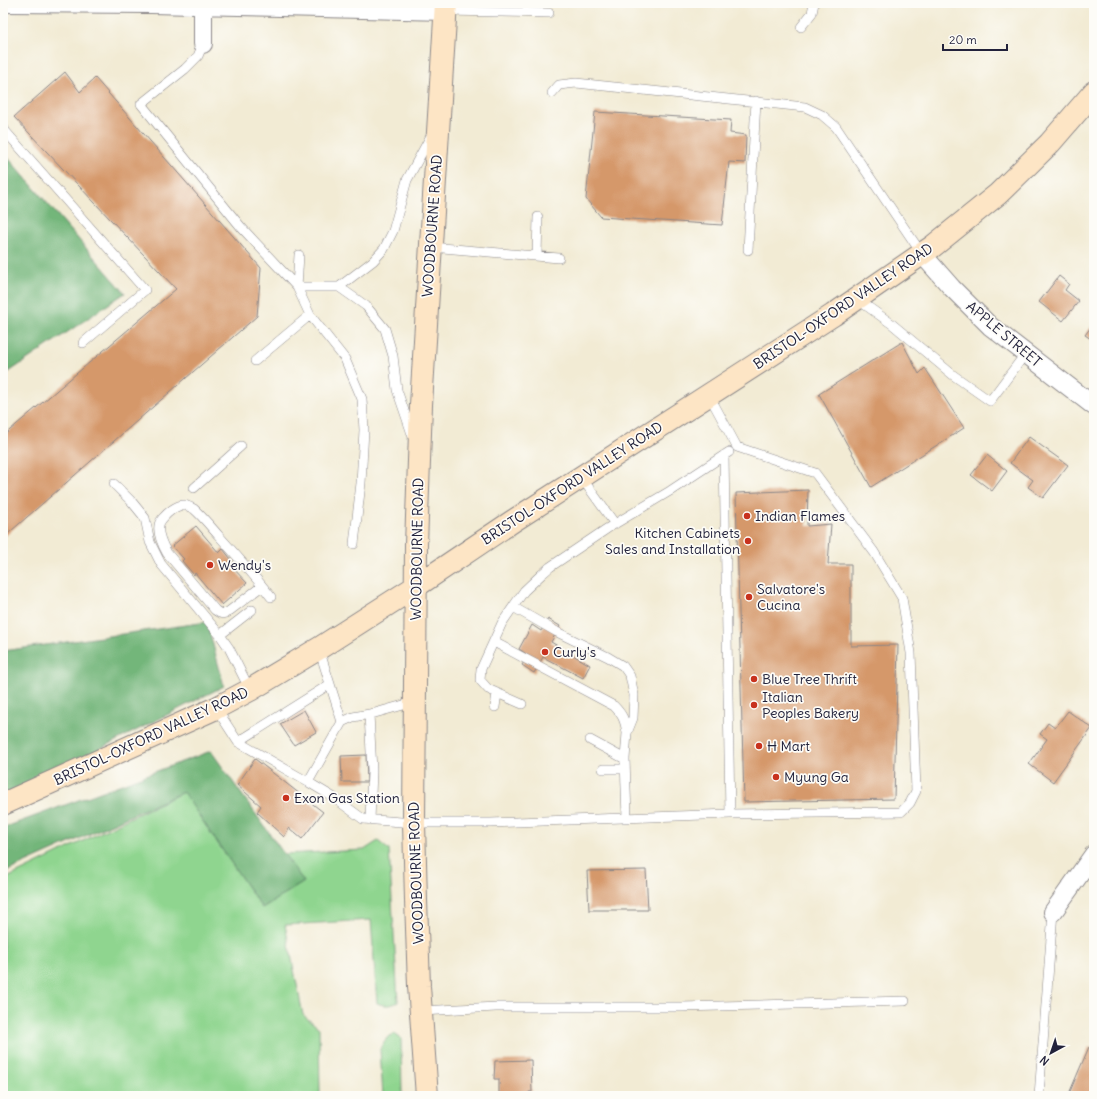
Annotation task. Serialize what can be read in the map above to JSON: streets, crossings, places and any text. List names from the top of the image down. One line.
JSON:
{"streets":{"main road":["WOODBOURNE ROAD","BRISTOL-OXFORD VALLEY ROAD"],"street":["APPLE STREET"]},"crossings":[["WOODBOURNE ROAD","BRISTOL-OXFORD VALLEY ROAD"],["BRISTOL-OXFORD VALLEY ROAD","APPLE STREET"]],"places":["Indian Flames","Kitchen Cabinets Sales and Installation","Wendy's","Salvatore's Cucina","Curly's","Blue Tree Thrift","Italian Peoples Bakery","H Mart","Myung Ga","Exon Gas Station"],"scale_bar":"20 m","north":"bottom left"}
